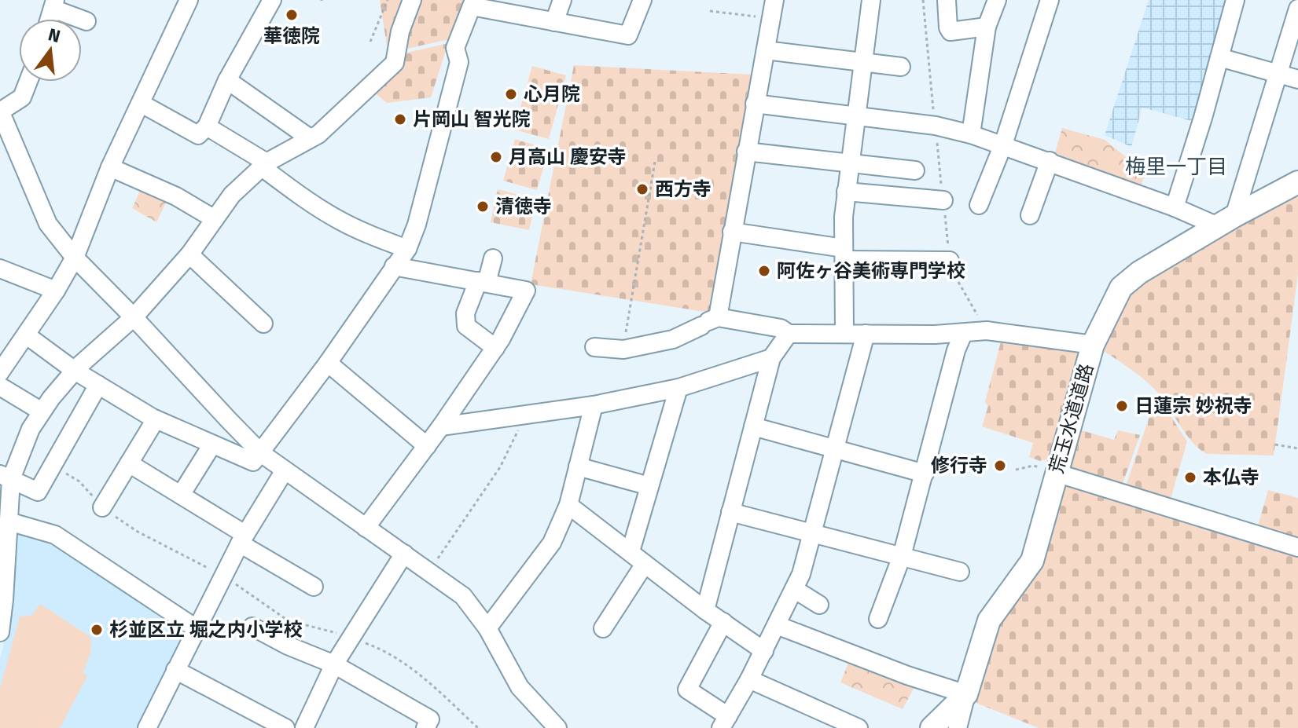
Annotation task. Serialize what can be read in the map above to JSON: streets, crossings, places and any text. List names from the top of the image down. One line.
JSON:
{"streets":{"main road":["荒玉水道道路"]},"districts":["梅里一丁目"],"places":["華徳院","心月院","片岡山 智光院","月高山 慶安寺","西方寺","清徳寺","阿佐ヶ谷美術専門学校","日蓮宗 妙祝寺","修行寺","本仏寺","杉並区立 堀之内小学校"],"north":"top"}
